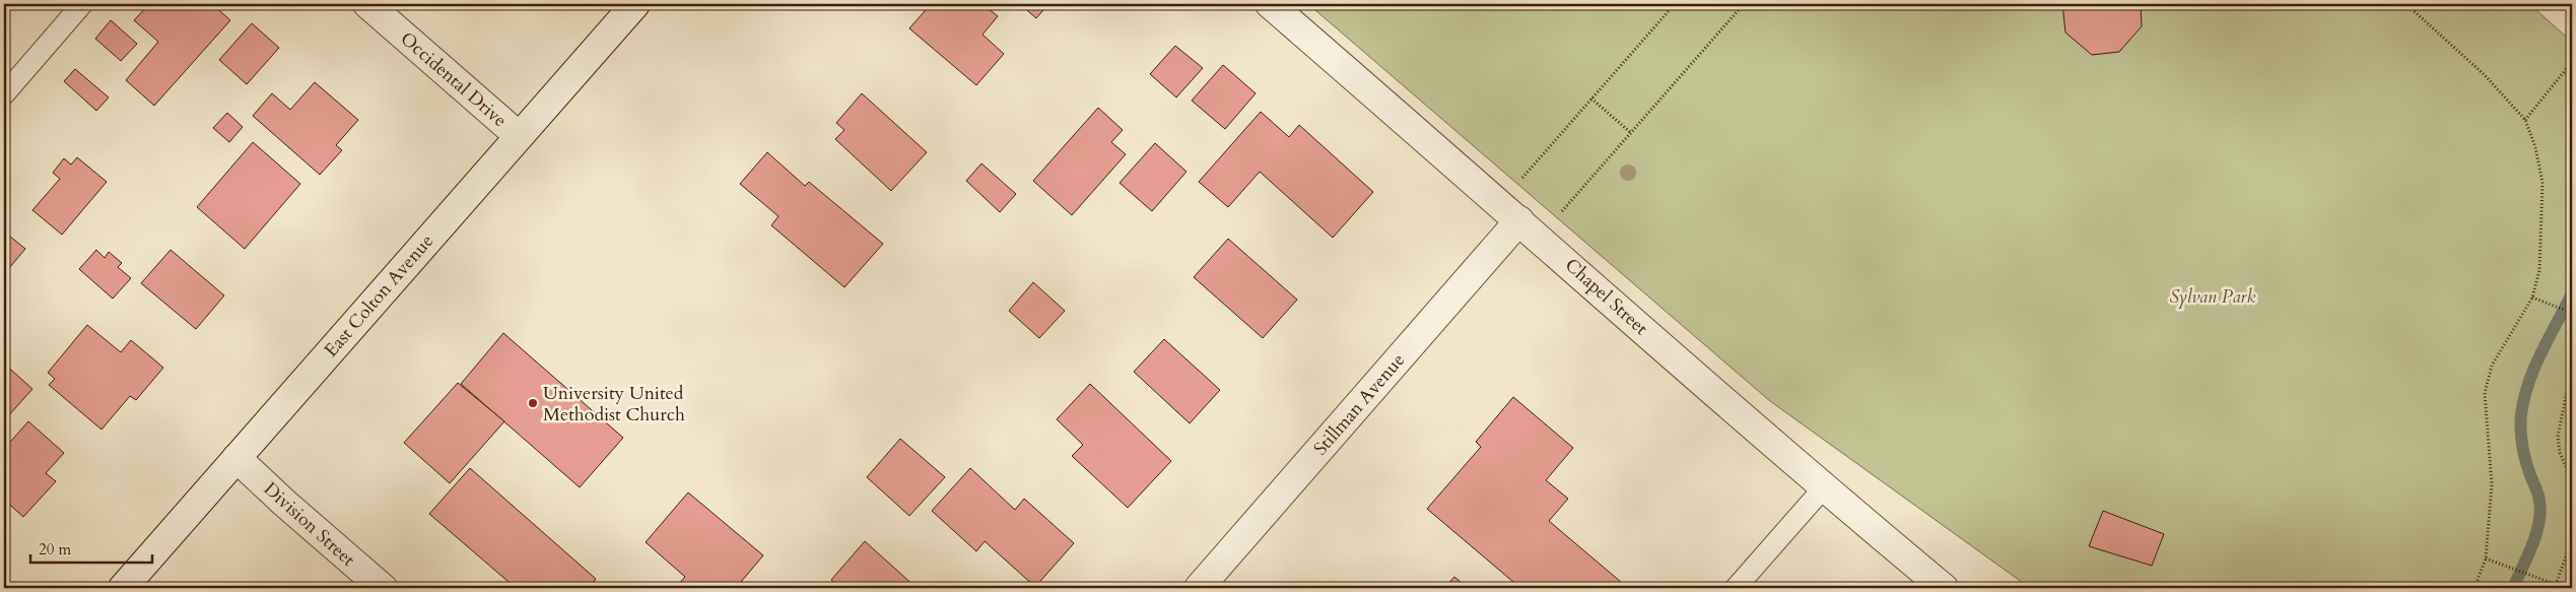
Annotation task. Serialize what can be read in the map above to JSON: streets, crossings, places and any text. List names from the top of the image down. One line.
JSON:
{"streets":{"street":["Occidental Drive","East Colton Avenue","Chapel Street","Stillman Avenue","Division Street"]},"crossings":[["Occidental Drive","East Colton Avenue"],["East Colton Avenue","Division Street"],["Chapel Street","Stillman Avenue"]],"parks":["Sylvan Park"],"places":["University United Methodist Church"],"scale_bar":"20 m"}
